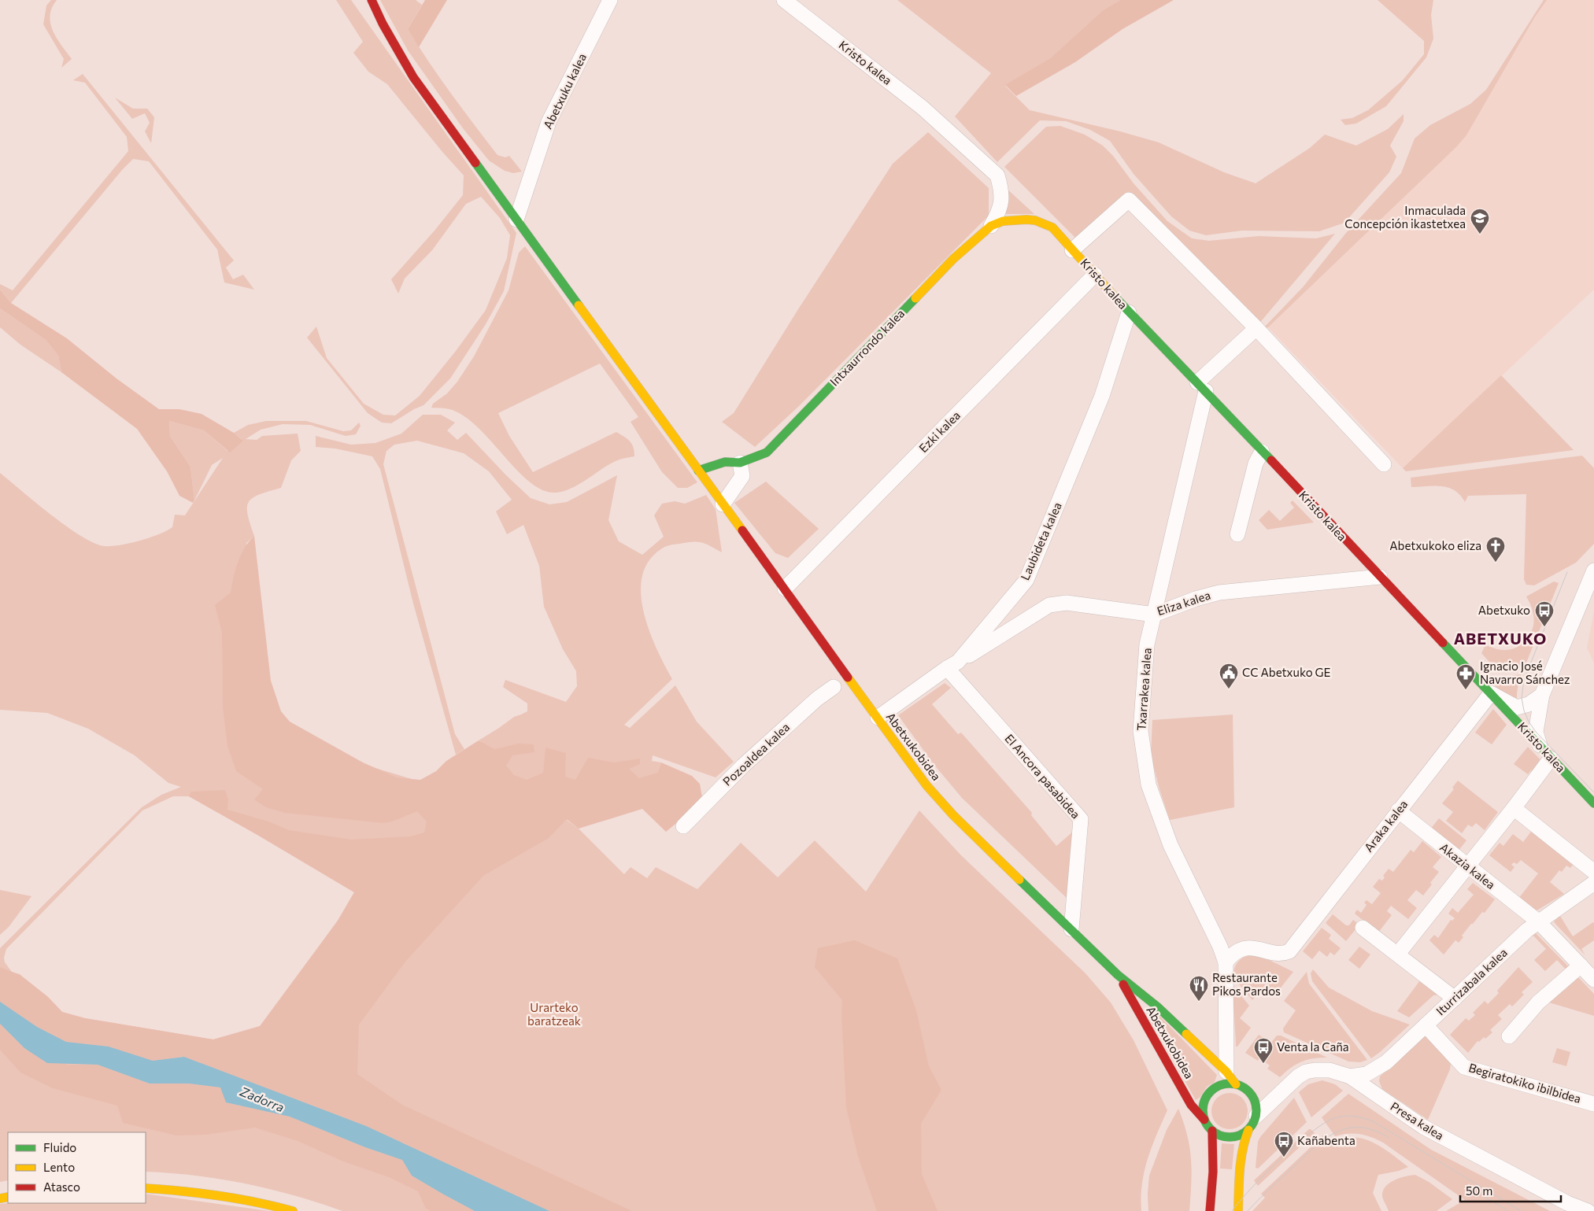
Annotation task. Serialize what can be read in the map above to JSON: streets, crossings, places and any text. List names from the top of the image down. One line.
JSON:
{"streets":{"street":["Kristo kalea","Abetxuku kalea","Intxaurrondo kalea","Ezki kalea","Laubideta kalea","Eliza kalea","Txarrakea kalea","Abetxukobidea","Pozoaldea kalea","El Ancora pasabidea","Araka kalea","Akazia kalea","Iturrizabala kalea","Begiratokiko ibilbidea","Presa kalea"]},"crossings":[["Kristo kalea","Intxaurrondo kalea"],["Kristo kalea","Ezki kalea"],["Kristo kalea","Laubideta kalea"],["Kristo kalea","Eliza kalea"],["Kristo kalea","Txarrakea kalea"],["Kristo kalea","Araka kalea"],["Abetxuku kalea","Abetxukobidea"],["Intxaurrondo kalea","Abetxukobidea"],["Ezki kalea","Abetxukobidea"],["Laubideta kalea","Eliza kalea"],["Laubideta kalea","Abetxukobidea"],["Laubideta kalea","El Ancora pasabidea"],["Eliza kalea","Txarrakea kalea"],["Eliza kalea","El Ancora pasabidea"],["Txarrakea kalea","Abetxukobidea"],["Txarrakea kalea","Araka kalea"],["Abetxukobidea","El Ancora pasabidea"],["Abetxukobidea","Presa kalea"],["Araka kalea","Akazia kalea"],["Akazia kalea","Iturrizabala kalea"],["Iturrizabala kalea","Begiratokiko ibilbidea"],["Iturrizabala kalea","Presa kalea"]],"districts":["ABETXUKO"],"water":["Zadorra"],"parks":["Urarteko baratzeak"],"places":{"school or university":["Inmaculada Concepción ikastetxea"],"church":["Abetxukoko eliza"],"bus stop":["Abetxuko","Venta la Caña","Kañabenta"],"public building":["CC Abetxuko GE"],"pharmacy":["Ignacio José Navarro Sánchez"],"restaurant":["Restaurante Pikos Pardos"]},"legend":["Fluido","Lento","Atasco"],"scale_bar":"50 m"}
